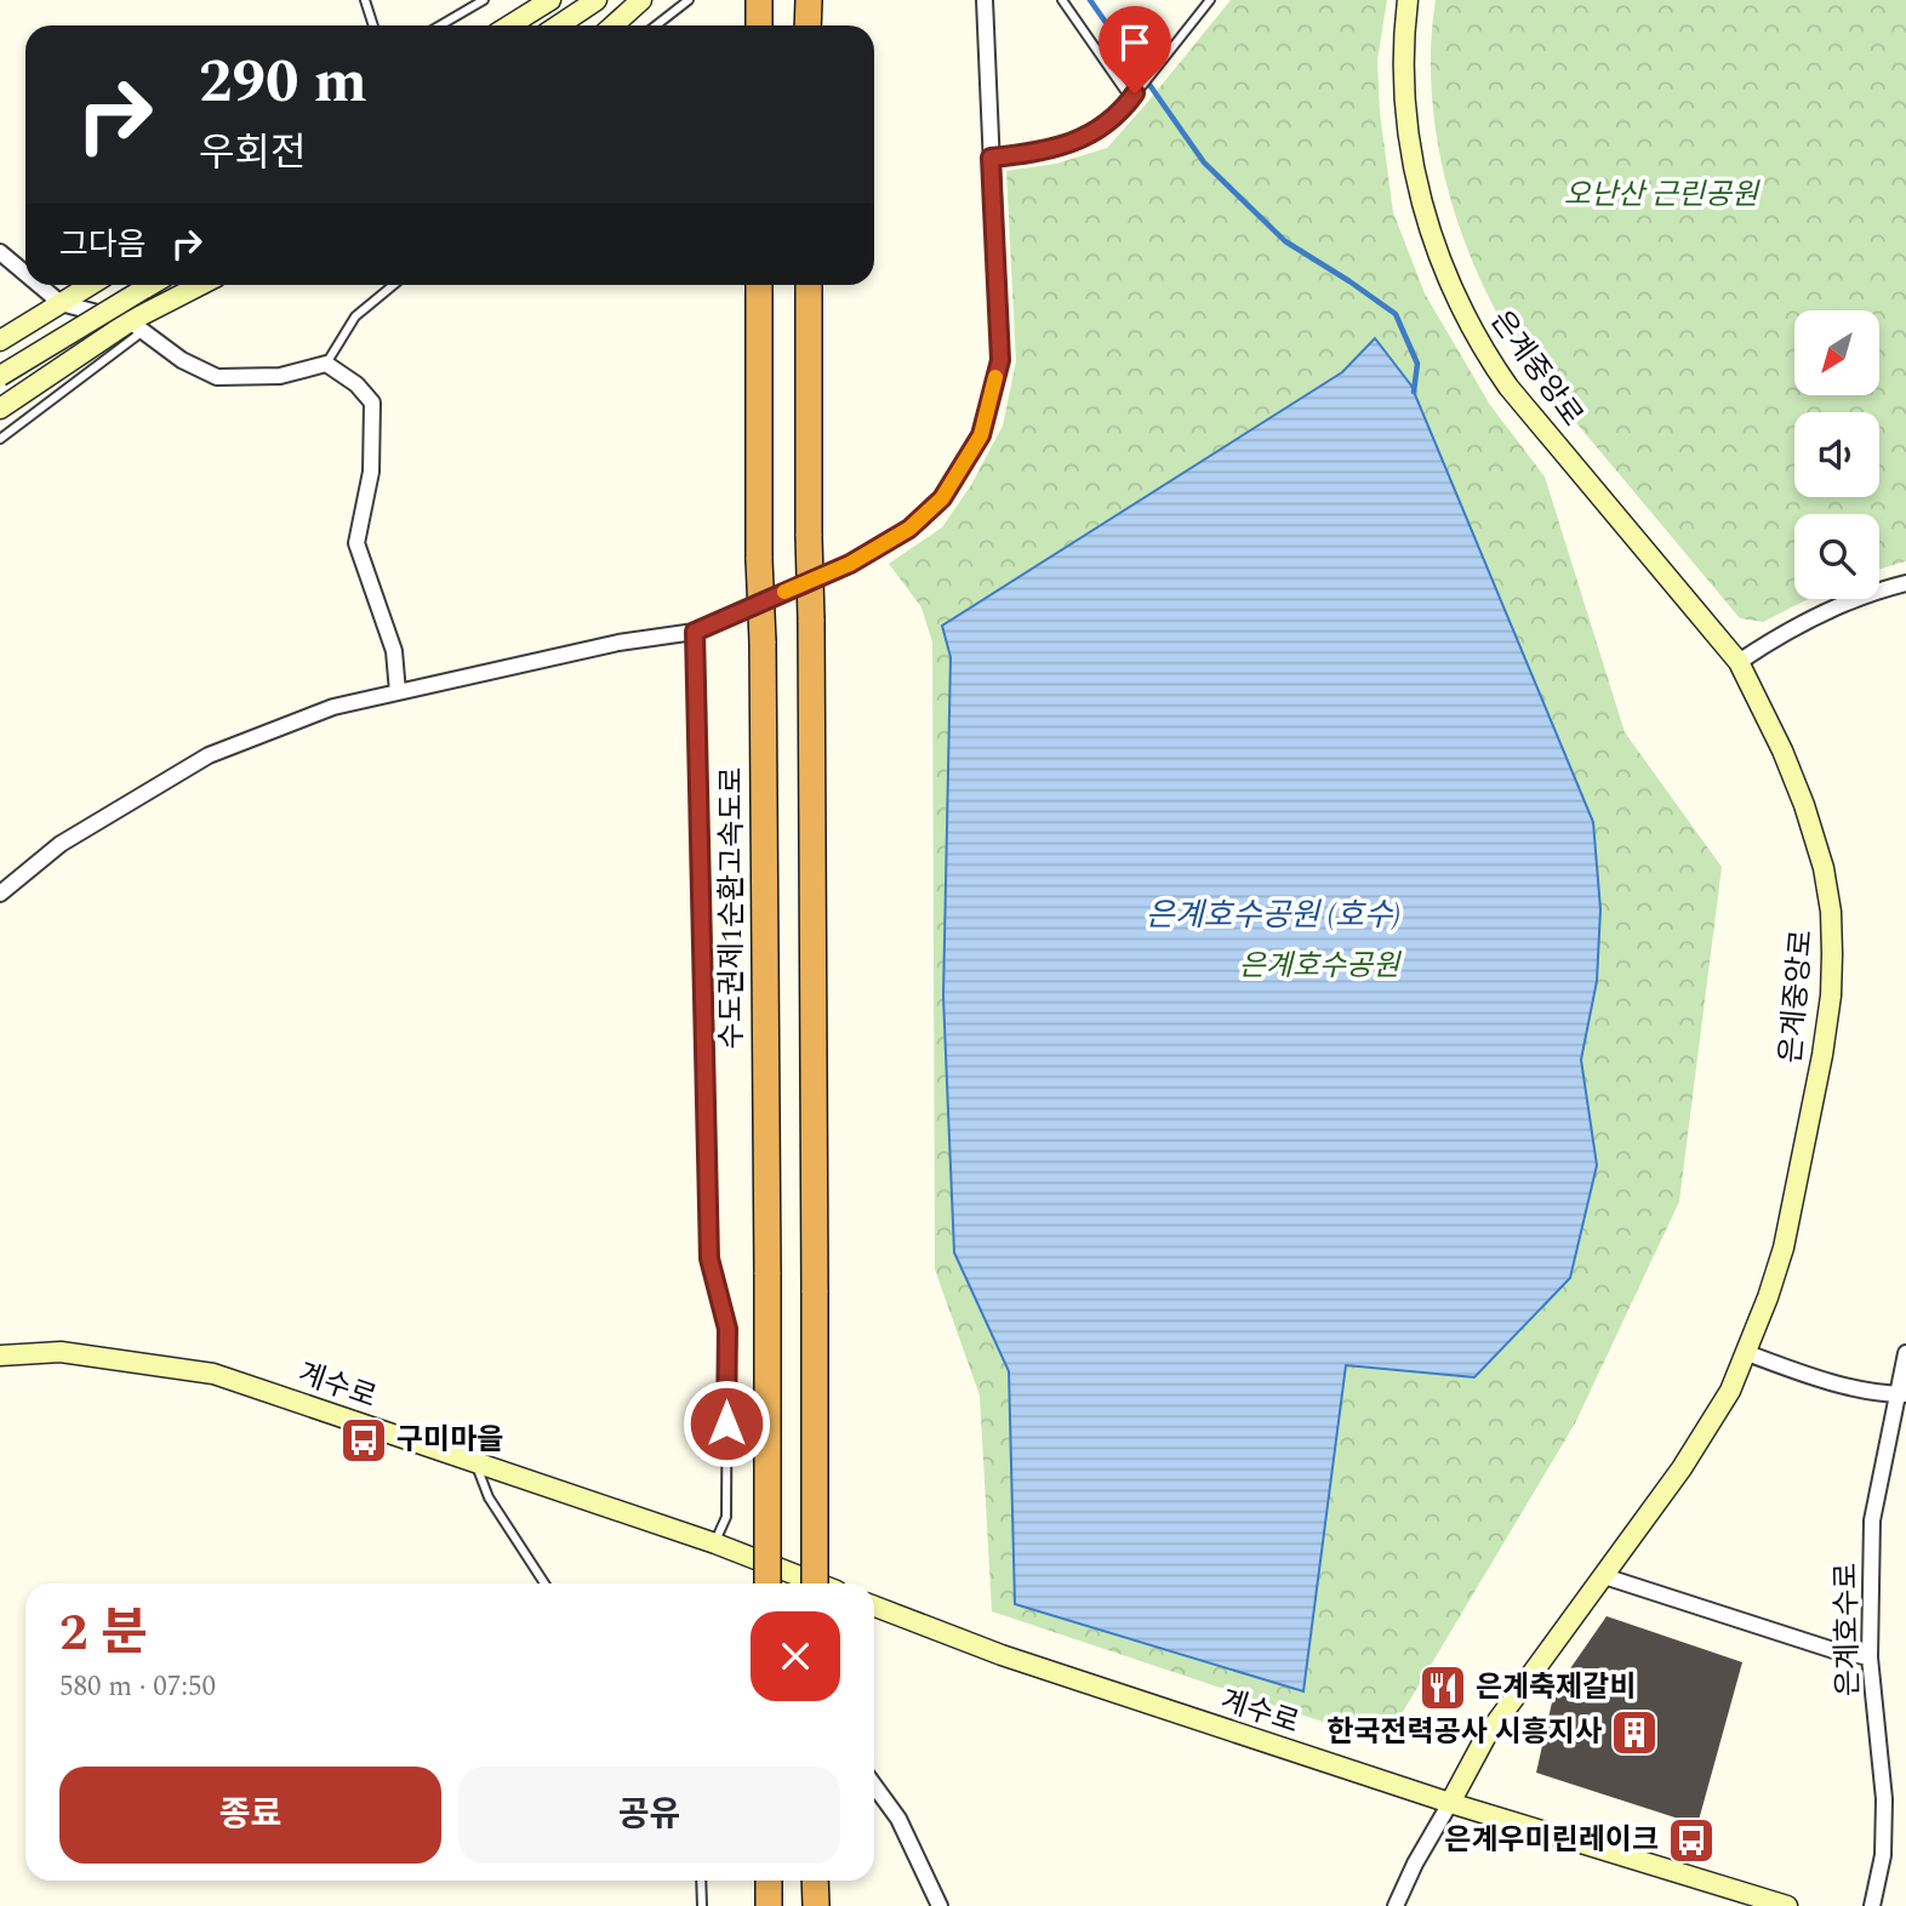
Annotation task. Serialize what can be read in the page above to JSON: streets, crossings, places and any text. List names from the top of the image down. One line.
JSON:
{"streets":{"highway":["수도권제1순환고속도로"],"street":["은계중앙로","계수로","은계호수로"]},"crossings":[["은계중앙로","계수로"]],"water":["은계호수공원 (호수)"],"parks":["오난산 근린공원","은계호수공원"],"places":{"bus stop":["구미마을","은계우미린레이크"],"restaurant":["은계축제갈비"],"building":["한국전력공사 시흥지사"]},"north":"bottom left","page":{"turn":["290 m","우회전"],"then":"그다음","heading":["2 분","580 m · 07:50"],"buttons":["종료","공유"]}}
